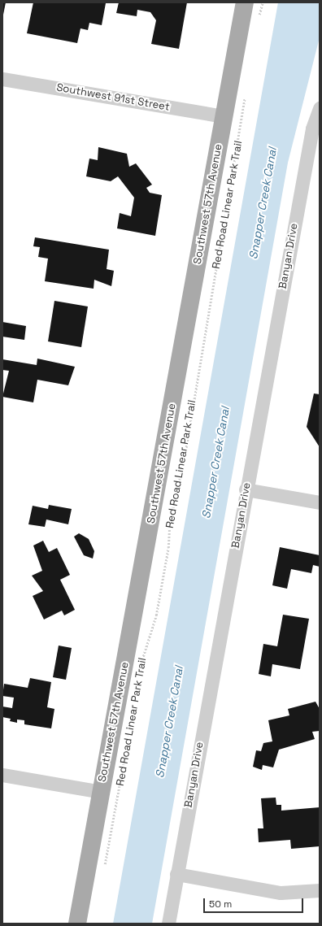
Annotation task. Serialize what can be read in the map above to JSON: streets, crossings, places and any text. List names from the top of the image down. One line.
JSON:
{"streets":{"main road":["Southwest 57th Avenue"],"street":["Southwest 91st Street","Banyan Drive"],"path":["Red Road Linear Park Trail"]},"crossings":[["Southwest 91st Street","Southwest 57th Avenue"]],"water":["Snapper Creek Canal"],"scale_bar":"50 m"}
